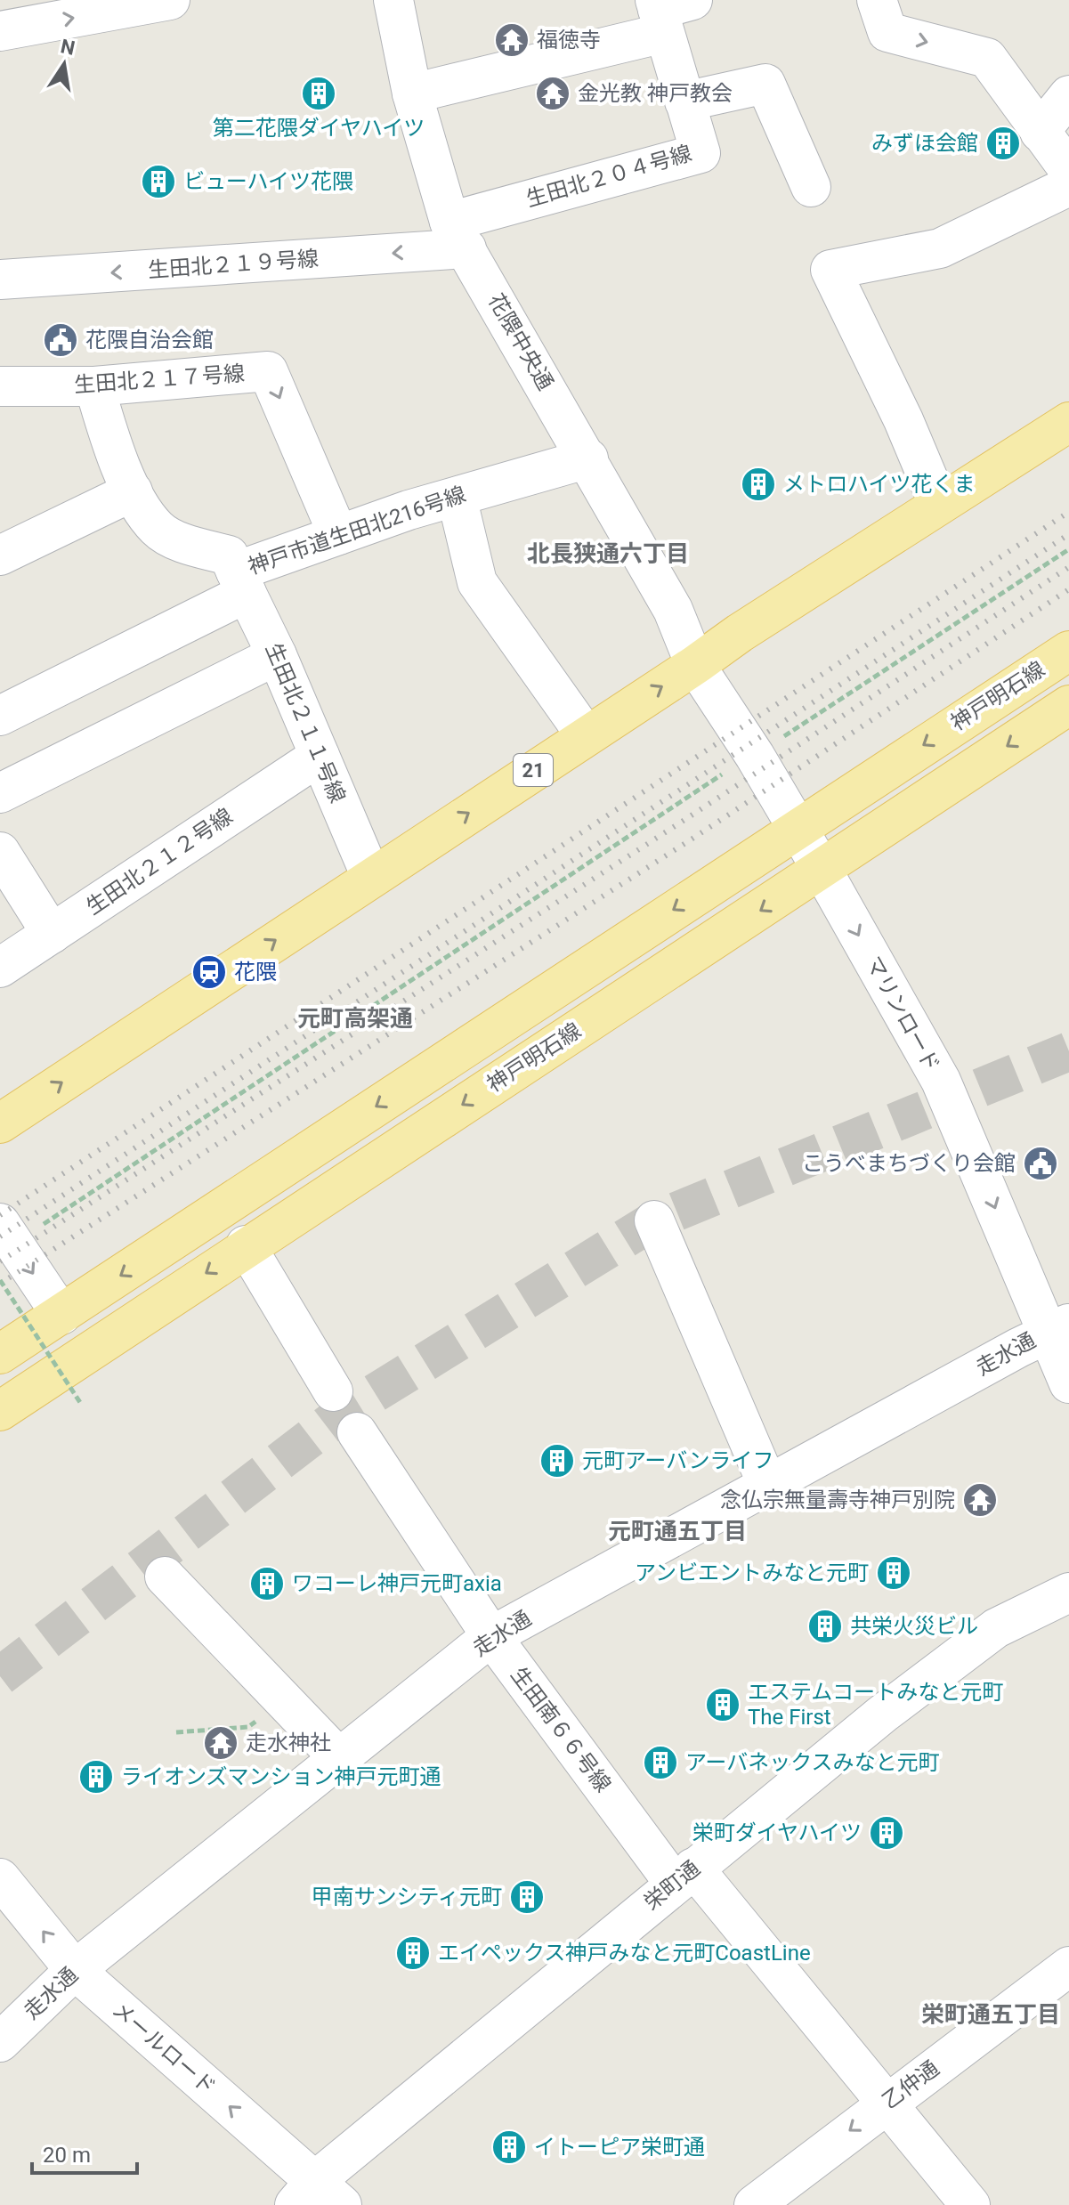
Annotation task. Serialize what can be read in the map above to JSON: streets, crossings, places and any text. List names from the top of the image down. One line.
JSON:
{"streets":{"main road":["神戸明石線","21"],"street":["生田北２０４号線","生田北２１９号線","花隈中央通","生田北２１７号線","神戸市道生田北216号線","生田北２１１号線","生田北２１２号線","マリンロード","走水通","生田南６６号線","栄町通","メールロード","乙仲通"]},"crossings":[["生田北２０４号線","生田北２１９号線"],["生田北２０４号線","花隈中央通"],["生田北２１９号線","花隈中央通"],["花隈中央通","神戸市道生田北216号線"],["花隈中央通","21"],["花隈中央通","マリンロード"],["生田北２１７号線","神戸市道生田北216号線"],["神戸市道生田北216号線","生田北２１１号線"],["神戸明石線","マリンロード"],["生田北２１１号線","21"],["生田北２１１号線","生田北２１２号線"],["21","マリンロード"],["マリンロード","走水通"],["走水通","生田南６６号線"],["走水通","メールロード"],["生田南６６号線","栄町通"],["生田南６６号線","乙仲通"],["栄町通","メールロード"]],"one_way":["生田北２１７号線","メールロード","乙仲通"],"districts":["北長狭通六丁目","元町高架通","元町通五丁目","栄町通五丁目"],"places":{"temple":["福徳寺","金光教 神戸教会","念仏宗無量壽寺神戸別院","走水神社"],"building":["第二花隈ダイヤハイツ","みずほ会館","ビューハイツ花隈","メトロハイツ花くま","元町アーバンライフ","アンビエントみなと元町","ワコーレ神戸元町axia","共栄火災ビル","エステムコートみなと元町 The First","アーバネックスみなと元町","ライオンズマンション神戸元町通","栄町ダイヤハイツ","甲南サンシティ元町","エイペックス神戸みなと元町CoastLine","イトーピア栄町通"],"public building":["花隈自治会館","こうべまちづくり会館"],"station":["花隈"]},"scale_bar":"20 m","north":"top"}
